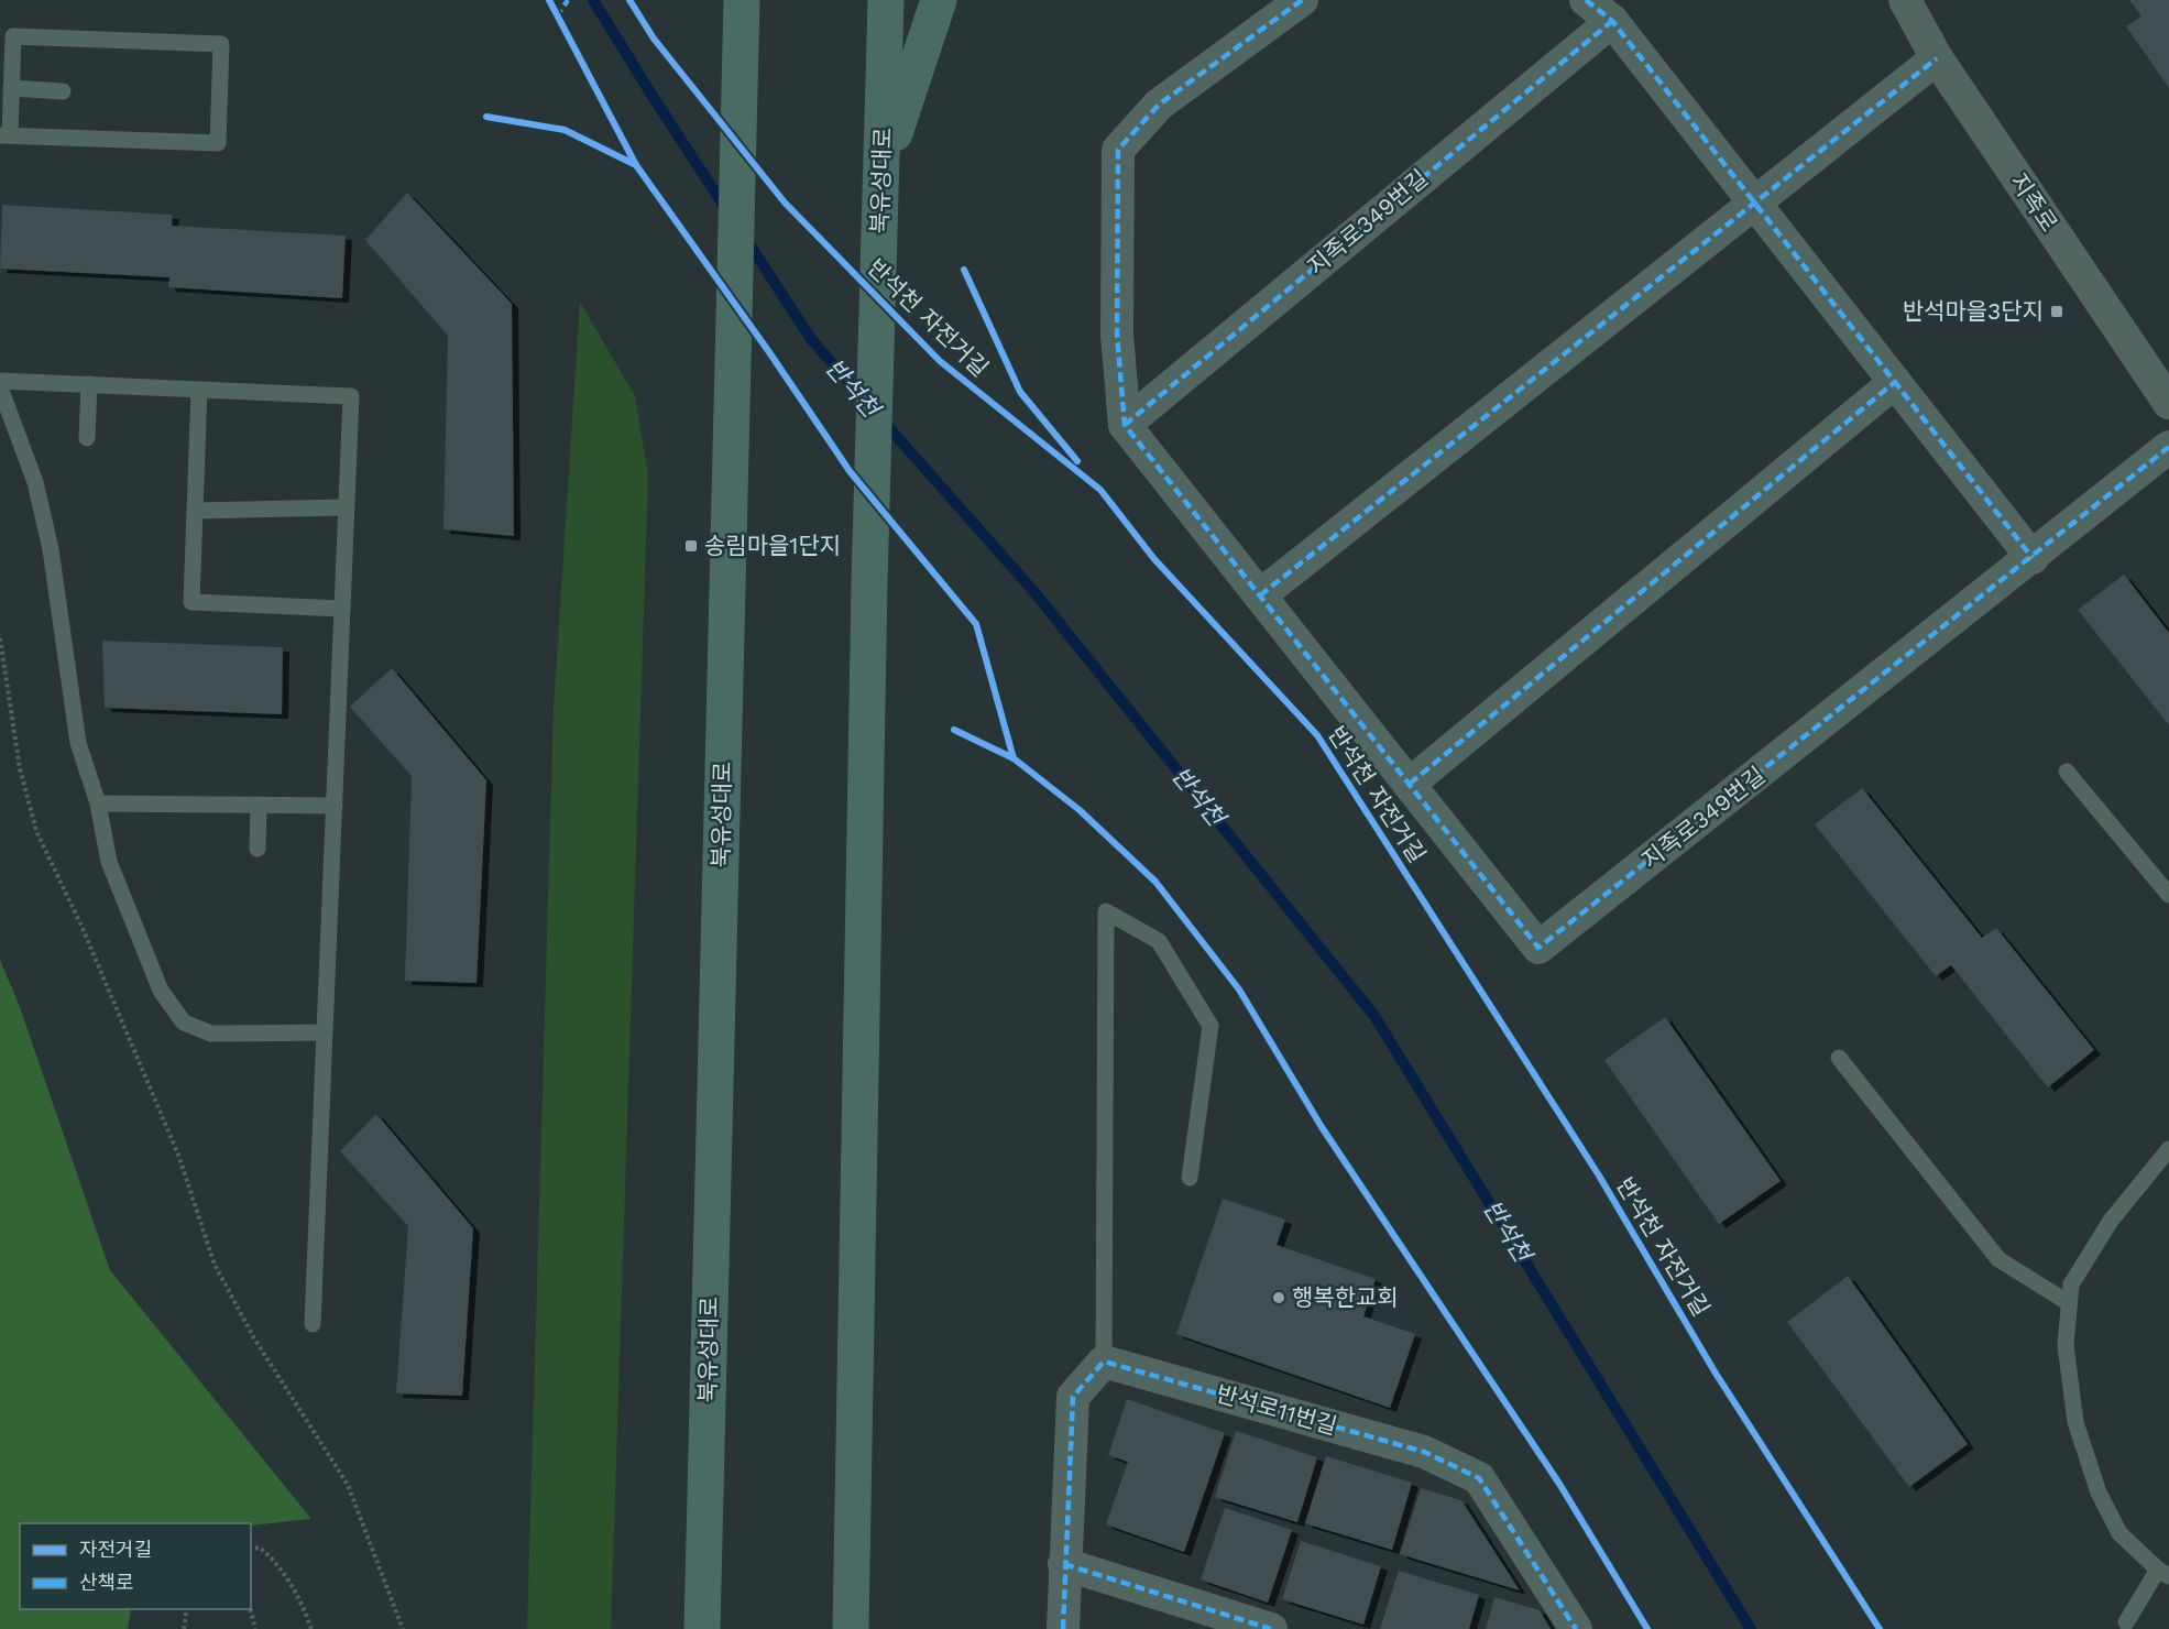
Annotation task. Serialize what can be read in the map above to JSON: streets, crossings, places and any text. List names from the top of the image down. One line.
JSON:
{"streets":{"main road":["북유성대로"],"street":["지족로","지족로349번길","반석로11번길"],"cycle path":["반석천 자전거길"]},"water":["반석천"],"places":{"transit":["반석마을3단지","송림마을1단지"],"other":["행복한교회"]},"legend":["자전거길","산책로"]}
